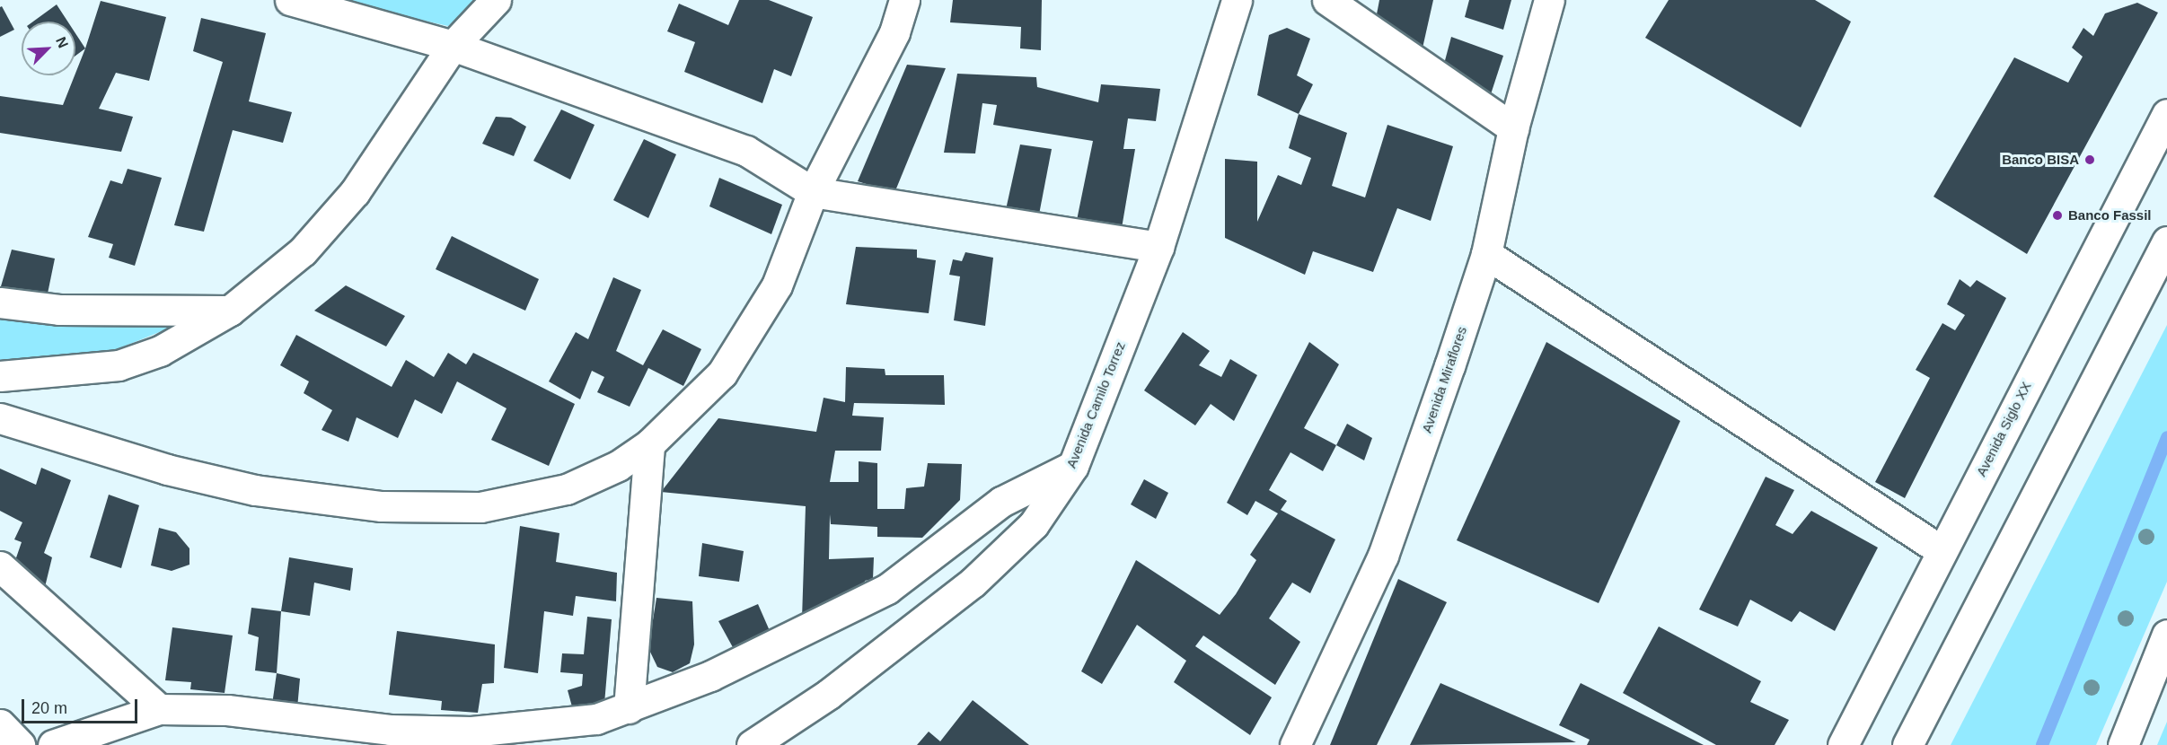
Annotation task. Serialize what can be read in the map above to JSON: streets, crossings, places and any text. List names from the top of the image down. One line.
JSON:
{"streets":{"main road":["Avenida Miraflores","Avenida Camilo Torrez","Avenida Siglo XX"]},"places":["Banco BISA","Banco Fassil"],"scale_bar":"20 m","north":"top right"}
